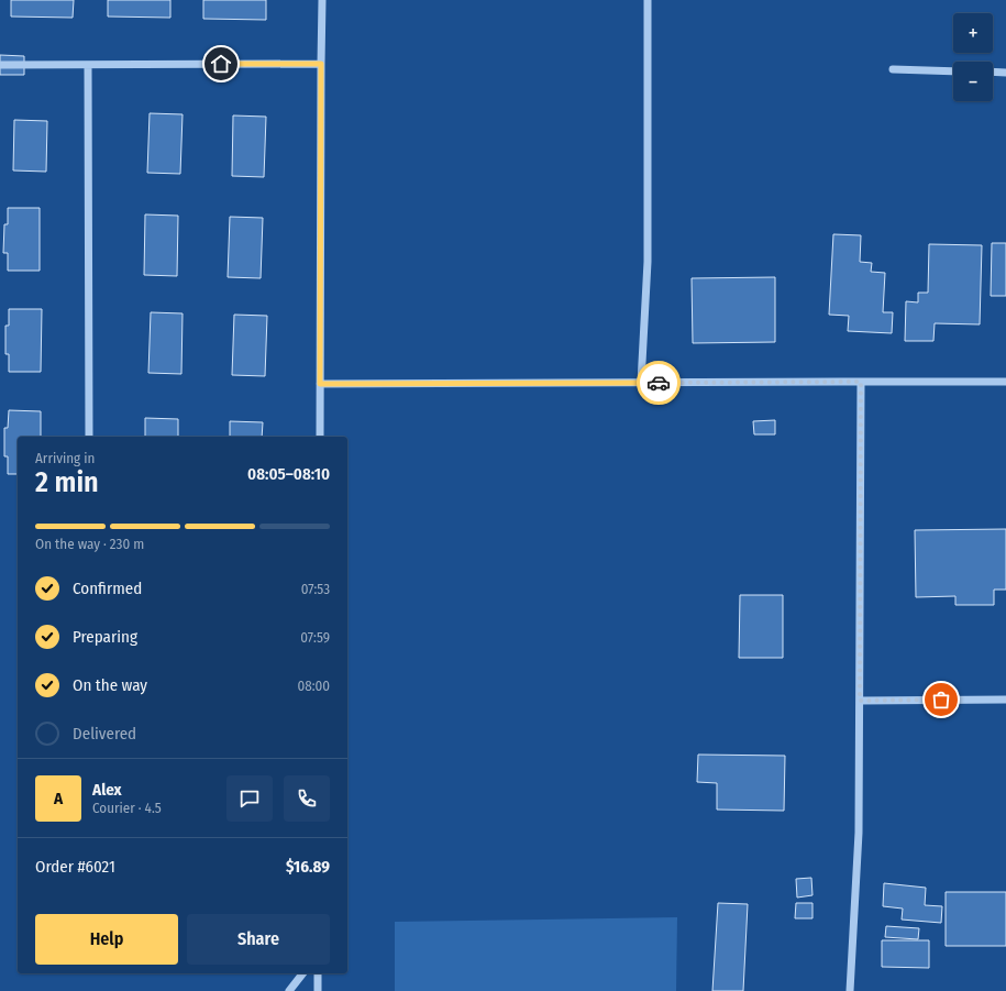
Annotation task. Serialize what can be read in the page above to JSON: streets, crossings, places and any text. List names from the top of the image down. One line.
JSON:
{"page":{"map_buttons":["+","−"],"heading":["2 min","Arriving in","08:05–08:10"],"panel":["Alex","Courier · 4.5","Order #6021","$16.89"],"bar":"On the way · 230 m","list":[["Confirmed","07:53"],["Preparing","07:59"],["On the way","08:00"],"Delivered"],"round":"A","buttons":["Help","Share"]}}
